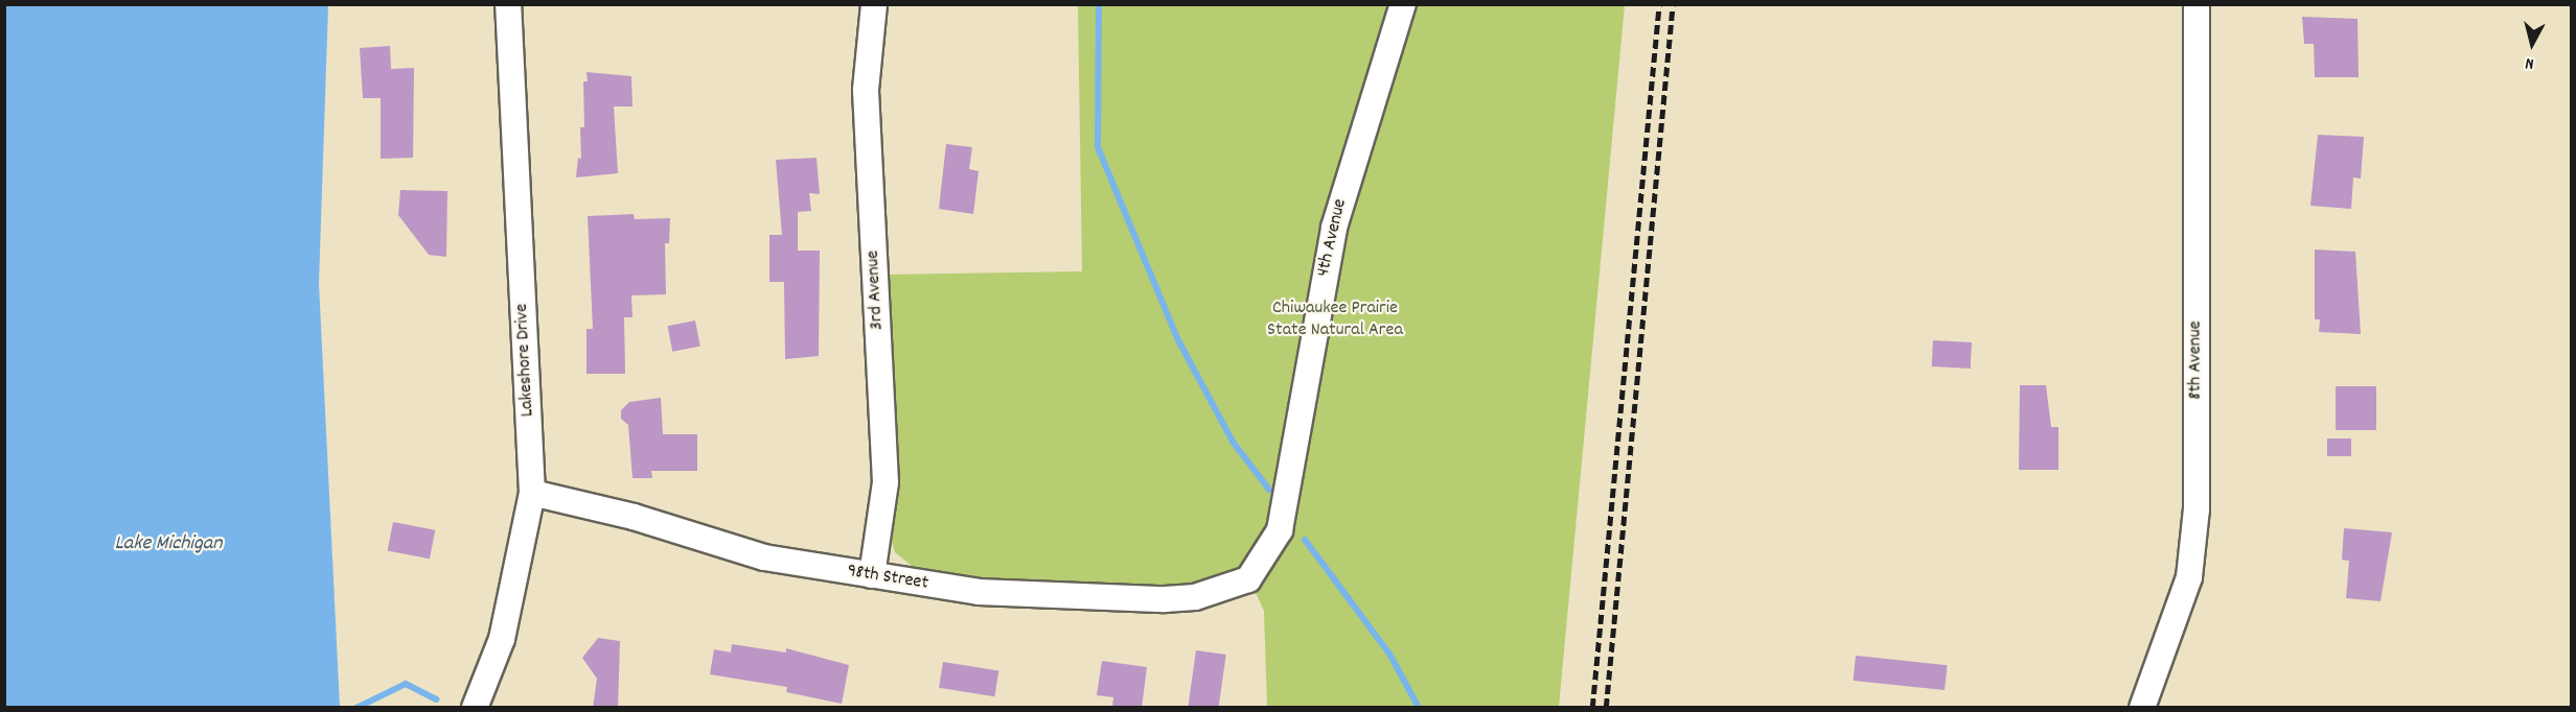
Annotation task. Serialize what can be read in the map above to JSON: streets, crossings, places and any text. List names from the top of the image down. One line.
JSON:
{"streets":{"street":["4th Avenue","3rd Avenue","Lakeshore Drive","8th Avenue","98th Street"]},"crossings":[["4th Avenue","98th Street"],["3rd Avenue","98th Street"],["Lakeshore Drive","98th Street"]],"water":["Lake Michigan"],"parks":["Chiwaukee Prairie State Natural Area"],"north":"bottom"}
